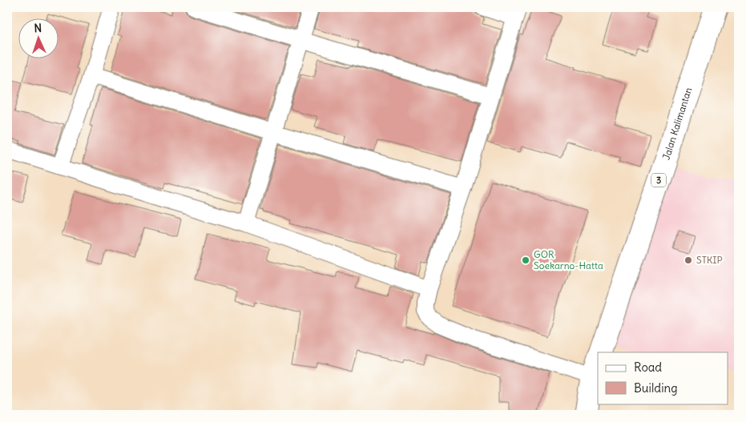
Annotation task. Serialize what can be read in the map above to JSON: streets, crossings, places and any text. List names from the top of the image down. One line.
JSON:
{"streets":{"highway":["Jalan Kalimantan","3"]},"places":["GOR Soekarno-Hatta","STKIP"],"legend":["Road","Building"],"north":"top"}
